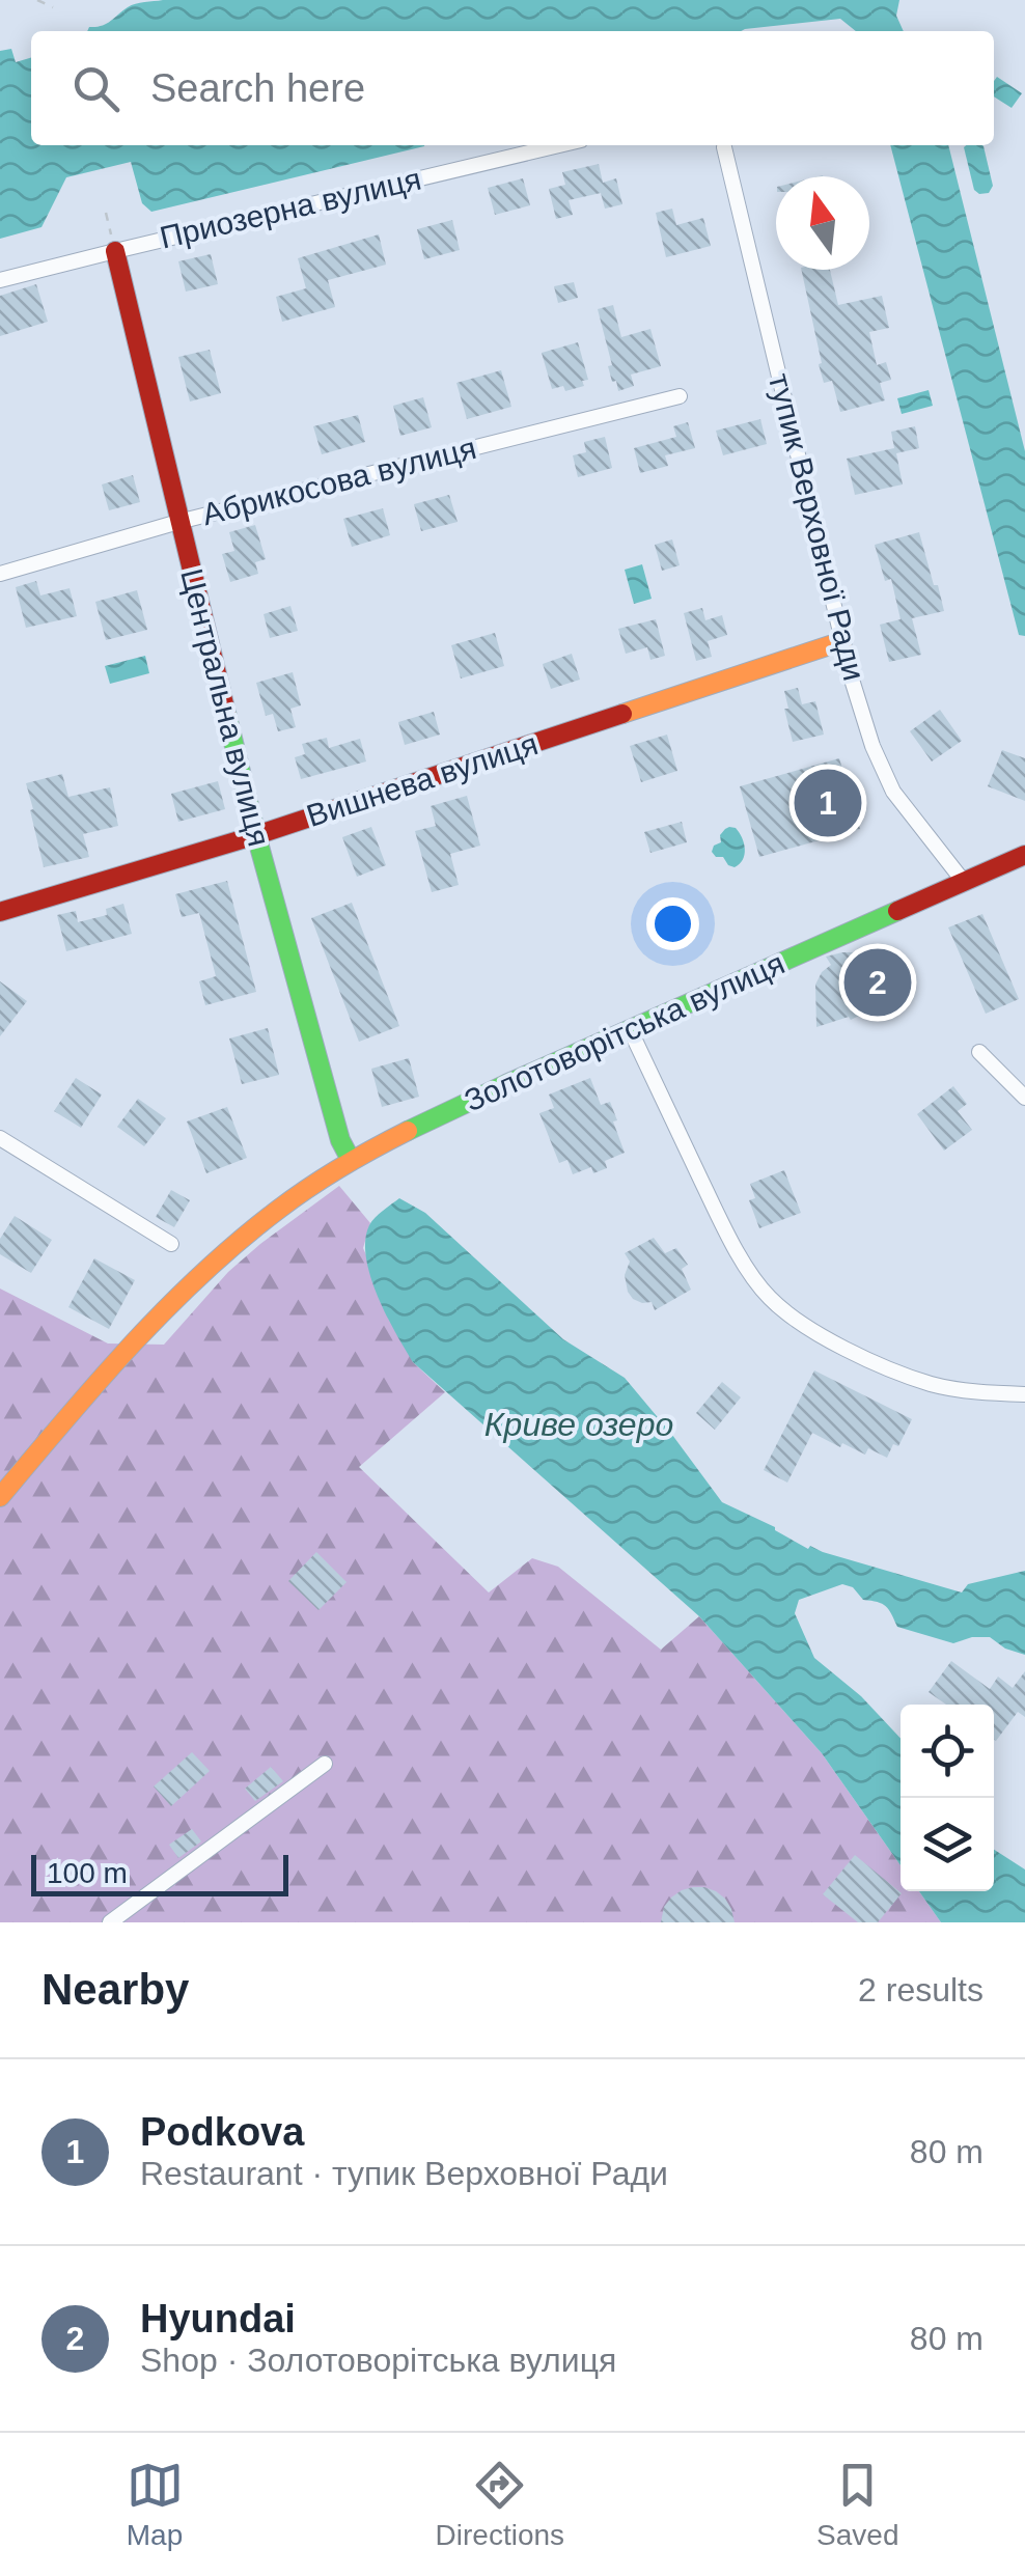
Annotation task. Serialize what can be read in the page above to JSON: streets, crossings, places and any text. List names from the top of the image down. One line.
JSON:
{"streets":{"street":["Приозерна вулиця","Абрикосова вулиця","тупик Верховної Ради","Центральна вулиця","Вишнева вулиця","Золотоворітська вулиця"]},"crossings":[["Приозерна вулиця","Центральна вулиця"],["Абрикосова вулиця","Центральна вулиця"],["тупик Верховної Ради","Вишнева вулиця"],["тупик Верховної Ради","Золотоворітська вулиця"],["Центральна вулиця","Вишнева вулиця"],["Центральна вулиця","Золотоворітська вулиця"]],"water":["Криве озеро"],"scale_bar":"100 m","north":"top","page":{"search":"Search here","pins":["1","2"],"scale":"100 m","heading":["Nearby","2 results"],"list":[{"mark":"1","name":"Podkova","note":"Restaurant · тупик Верховної Ради","value":"80 m"},{"mark":"2","name":"Hyundai","note":"Shop · Золотоворітська вулиця","value":"80 m"}],"nav":["Map","Directions","Saved"]}}
